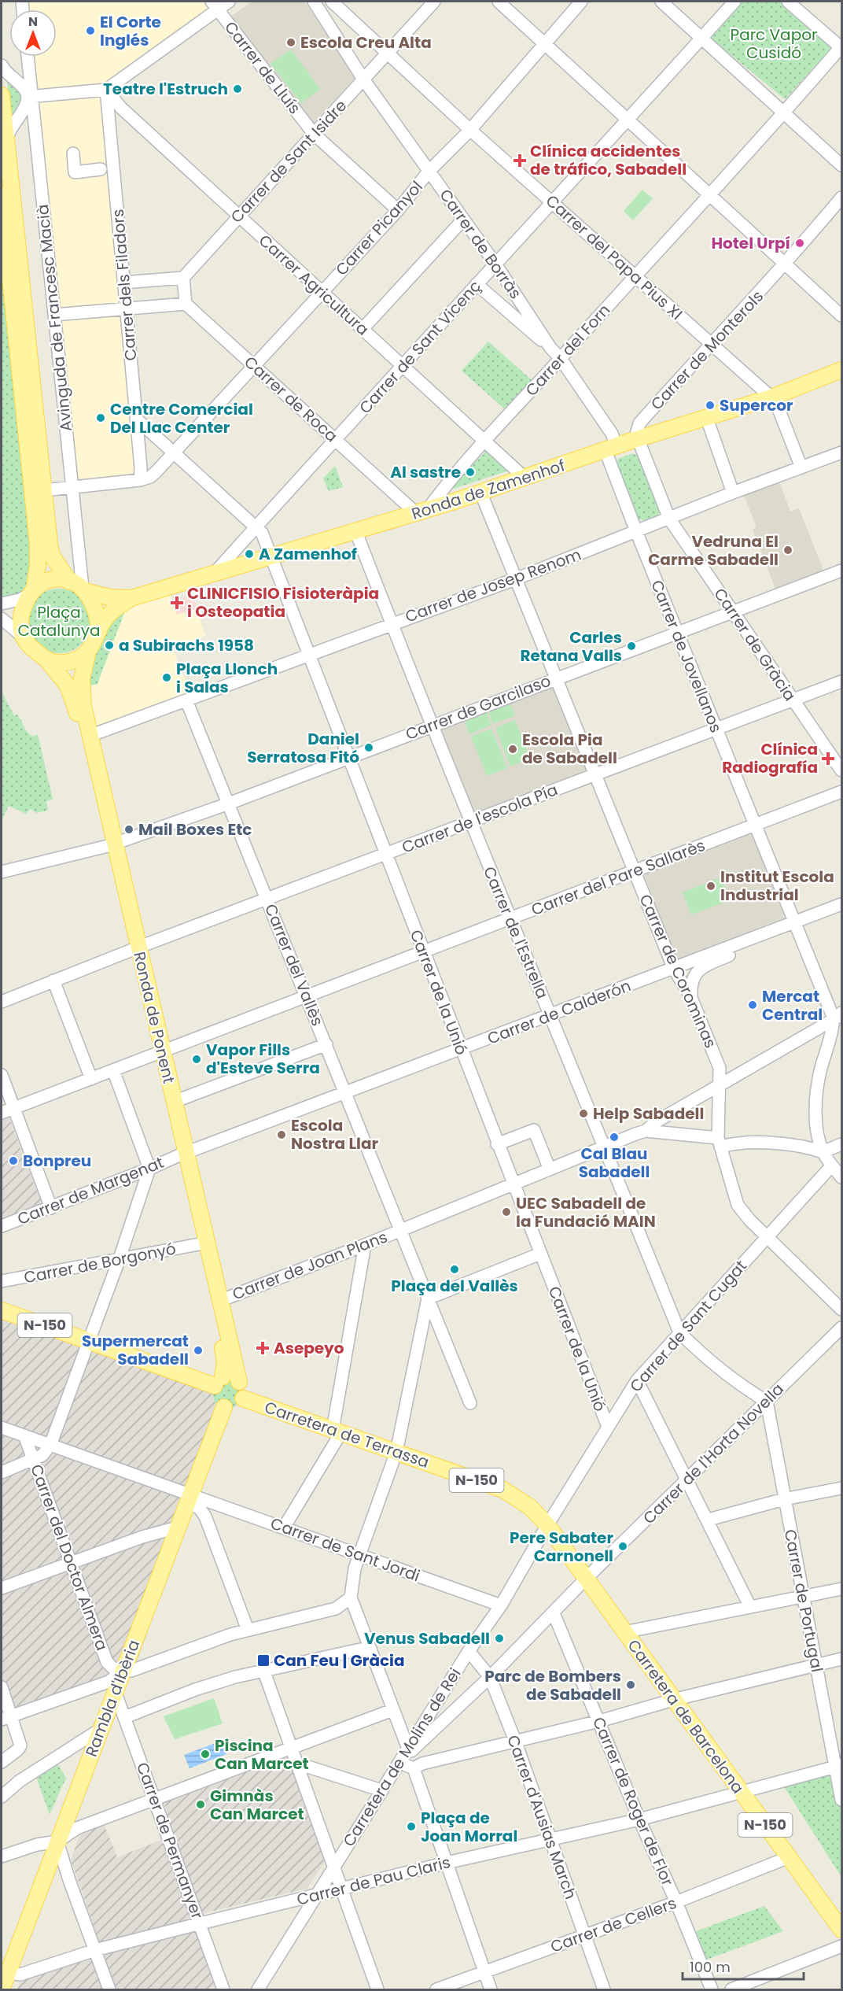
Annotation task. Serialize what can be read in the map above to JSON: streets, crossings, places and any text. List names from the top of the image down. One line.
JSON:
{"streets":{"main road":["Avinguda de Francesc Macià","Ronda de Zamenhof","Ronda de Ponent","N-150","Carretera de Terrassa","Rambla d'Ibèria","Carretera de Barcelona"],"street":["Carrer de Lluís","Carrer de Sant Isidre","Carrer Picanyol","Carrer de Borràs","Carrer del Papa Pius XI","Carrer dels Filadors","Carrer Agricultura","Carrer de Sant Vicenç","Carrer del Forn","Carrer de Monterols","Carrer de Roca","Carrer de Josep Renom","Carrer de Gràcia","Carrer de Jovellanos","Carrer de Garcilaso","Carrer de l'escola Pía","Carrer del Pare Sallarès","Carrer de l'Estrella","Carrer del Vallès","Carrer de Corominas","Carrer de la Unió","Carrer de Calderón","Carrer de Margenat","Carrer de Borgonyó","Carrer de Joan Plans","Carrer de Sant Cugat","Carrer de l'Horta Novella","Carrer de Sant Jordi","Carrer del Doctor Almera","Carrer de Portugal","Carretera de Molins de Rei","Carrer de Roger de Flor","Carrer d'Ausias March","Carrer de Permanyer","Carrer de Pau Claris","Carrer de Cellers"]},"crossings":[["Carrer de Lluís","Carrer de Sant Isidre"],["Carrer de Lluís","Carrer Picanyol"],["Carrer de Sant Isidre","Carrer de Borràs"],["Carrer de Sant Isidre","Carrer del Papa Pius XI"],["Carrer de Sant Isidre","Carrer Agricultura"],["Carrer Picanyol","Carrer de Borràs"],["Carrer Picanyol","Carrer del Papa Pius XI"],["Carrer Picanyol","Carrer dels Filadors"],["Carrer Picanyol","Carrer Agricultura"],["Carrer Picanyol","Carrer de Roca"],["Carrer Picanyol","Carrer de la Unió"],["Carrer de Borràs","Carrer de Sant Vicenç"],["Carrer de Borràs","Carrer del Forn"],["Carrer de Borràs","Ronda de Zamenhof"],["Carrer de Borràs","Carrer de Jovellanos"],["Carrer del Papa Pius XI","Carrer de Sant Vicenç"],["Carrer del Papa Pius XI","Carrer del Forn"],["Carrer del Papa Pius XI","Carrer de Monterols"],["Carrer del Papa Pius XI","Ronda de Zamenhof"],["Carrer dels Filadors","Carrer Agricultura"],["Carrer dels Filadors","Carrer de la Unió"],["Carrer Agricultura","Carrer de Sant Vicenç"],["Carrer Agricultura","Carrer del Forn"],["Carrer Agricultura","Ronda de Zamenhof"],["Avinguda de Francesc Macià","Ronda de Zamenhof"],["Avinguda de Francesc Macià","Ronda de Ponent"],["Carrer de Sant Vicenç","Carrer de Roca"],["Carrer de Sant Vicenç","Ronda de Zamenhof"],["Carrer de Sant Vicenç","Carrer de la Unió"],["Carrer del Forn","Carrer de Roca"],["Carrer del Forn","Ronda de Zamenhof"],["Carrer de Monterols","Ronda de Zamenhof"],["Carrer de Monterols","Carrer de Gràcia"],["Carrer de Roca","Ronda de Zamenhof"],["Ronda de Zamenhof","Carrer de Gràcia"],["Ronda de Zamenhof","Carrer de Jovellanos"],["Ronda de Zamenhof","Carrer de l'Estrella"],["Ronda de Zamenhof","Carrer de Corominas"],["Ronda de Zamenhof","Carrer de la Unió"],["Ronda de Zamenhof","Ronda de Ponent"],["Carrer de Josep Renom","Carrer de Gràcia"],["Carrer de Josep Renom","Carrer de Jovellanos"],["Carrer de Josep Renom","Carrer de l'Estrella"],["Carrer de Josep Renom","Carrer del Vallès"],["Carrer de Josep Renom","Carrer de Corominas"],["Carrer de Josep Renom","Carrer de la Unió"],["Carrer de Josep Renom","Ronda de Ponent"],["Carrer de Gràcia","Carrer de Garcilaso"],["Carrer de Gràcia","Carrer de l'escola Pía"],["Carrer de Jovellanos","Carrer de Garcilaso"],["Carrer de Jovellanos","Carrer de l'escola Pía"],["Carrer de Jovellanos","Carrer del Pare Sallarès"],["Carrer de Jovellanos","Carrer de Calderón"],["Carrer de Garcilaso","Carrer de l'Estrella"],["Carrer de Garcilaso","Carrer del Vallès"],["Carrer de Garcilaso","Carrer de Corominas"],["Carrer de Garcilaso","Carrer de la Unió"],["Carrer de Garcilaso","Ronda de Ponent"],["Carrer de l'escola Pía","Carrer de l'Estrella"],["Carrer de l'escola Pía","Carrer del Vallès"],["Carrer de l'escola Pía","Carrer de Corominas"],["Carrer de l'escola Pía","Carrer de la Unió"],["Carrer de l'escola Pía","Ronda de Ponent"],["Carrer del Pare Sallarès","Carrer de l'Estrella"],["Carrer del Pare Sallarès","Carrer del Vallès"],["Carrer del Pare Sallarès","Carrer de Corominas"],["Carrer del Pare Sallarès","Carrer de la Unió"],["Carrer del Pare Sallarès","Ronda de Ponent"],["Carrer de l'Estrella","Carrer de Calderón"],["Carrer de l'Estrella","Carrer de Sant Cugat"],["Carrer del Vallès","Carrer de Calderón"],["Carrer del Vallès","Carrer de Joan Plans"],["Carrer de Corominas","Carrer de Calderón"],["Carrer de Corominas","Carrer de Sant Cugat"],["Carrer de la Unió","Carrer de Calderón"],["Carrer de la Unió","Carrer de Sant Cugat"],["Carrer de Calderón","Ronda de Ponent"],["Carrer de Calderón","Carrer de Margenat"],["Ronda de Ponent","Carrer de Margenat"],["Ronda de Ponent","Carrer de Borgonyó"],["Ronda de Ponent","Carrer de Joan Plans"],["Ronda de Ponent","N-150"],["Ronda de Ponent","Carretera de Terrassa"],["Ronda de Ponent","Rambla d'Ibèria"],["Carrer de Margenat","Carrer del Doctor Almera"],["Carrer de Borgonyó","Carrer del Doctor Almera"],["N-150","Carretera de Terrassa"],["N-150","Carrer del Doctor Almera"],["N-150","Rambla d'Ibèria"],["Carrer de Sant Cugat","Carretera de Terrassa"],["Carrer de Sant Cugat","Carretera de Barcelona"],["Carrer de Sant Cugat","Carretera de Molins de Rei"],["Carretera de Terrassa","Rambla d'Ibèria"],["Carretera de Terrassa","Carretera de Barcelona"],["Carretera de Terrassa","Carretera de Molins de Rei"],["Carrer de l'Horta Novella","Carrer de Portugal"],["Carrer de l'Horta Novella","Carretera de Barcelona"],["Carrer de l'Horta Novella","Carretera de Molins de Rei"],["Carrer de l'Horta Novella","Carrer de Roger de Flor"],["Carrer de l'Horta Novella","Carrer d'Ausias March"],["Carrer de Sant Jordi","Carrer del Doctor Almera"],["Carrer de Sant Jordi","Rambla d'Ibèria"],["Carrer de Sant Jordi","Carretera de Molins de Rei"],["Carrer del Doctor Almera","Rambla d'Ibèria"],["Carrer de Portugal","Carrer de Pau Claris"],["Rambla d'Ibèria","Carrer de Permanyer"],["Rambla d'Ibèria","Carrer de Pau Claris"],["Carretera de Barcelona","Carretera de Molins de Rei"],["Carretera de Barcelona","Carrer de Pau Claris"],["Carretera de Barcelona","Carrer de Cellers"],["Carretera de Molins de Rei","Carrer d'Ausias March"],["Carretera de Molins de Rei","Carrer de Pau Claris"],["Carrer de Roger de Flor","Carrer de Pau Claris"],["Carrer de Roger de Flor","Carrer de Cellers"],["Carrer d'Ausias March","Carrer de Pau Claris"],["Carrer d'Ausias March","Carrer de Cellers"],["Carrer de Permanyer","Carrer de Pau Claris"]],"parks":["Parc Vapor Cusidó","Plaça Catalunya"],"places":{"other":["El Corte Inglés","Escola Creu Alta","Teatre l'Estruch","Hotel Urpí","Supercor","Centre Comercial Del Llac Center","Al sastre","Vedruna El Carme Sabadell","A Zamenhof","a Subirachs 1958","Carles Retana Valls","Plaça Llonch i Salas","Daniel Serratosa Fitó","Escola Pia de Sabadell","Mail Boxes Etc","Institut Escola Industrial","Mercat Central","Vapor Fills d'Esteve Serra","Help Sabadell","Escola Nostra Llar","Cal Blau Sabadell","Bonpreu","UEC Sabadell de la Fundació MAIN","Plaça del Vallès","Supermercat Sabadell","Pere Sabater Carnonell","Venus Sabadell","Parc de Bombers de Sabadell","Piscina Can Marcet","Gimnàs Can Marcet","Plaça de Joan Morral"],"health":["Clínica accidentes de tráfico, Sabadell","CLINICFISIO Fisioteràpia i Osteopatia","Clínica Radiografía","Asepeyo"],"transit":["Can Feu | Gràcia"]},"scale_bar":"100 m","north":"top"}
